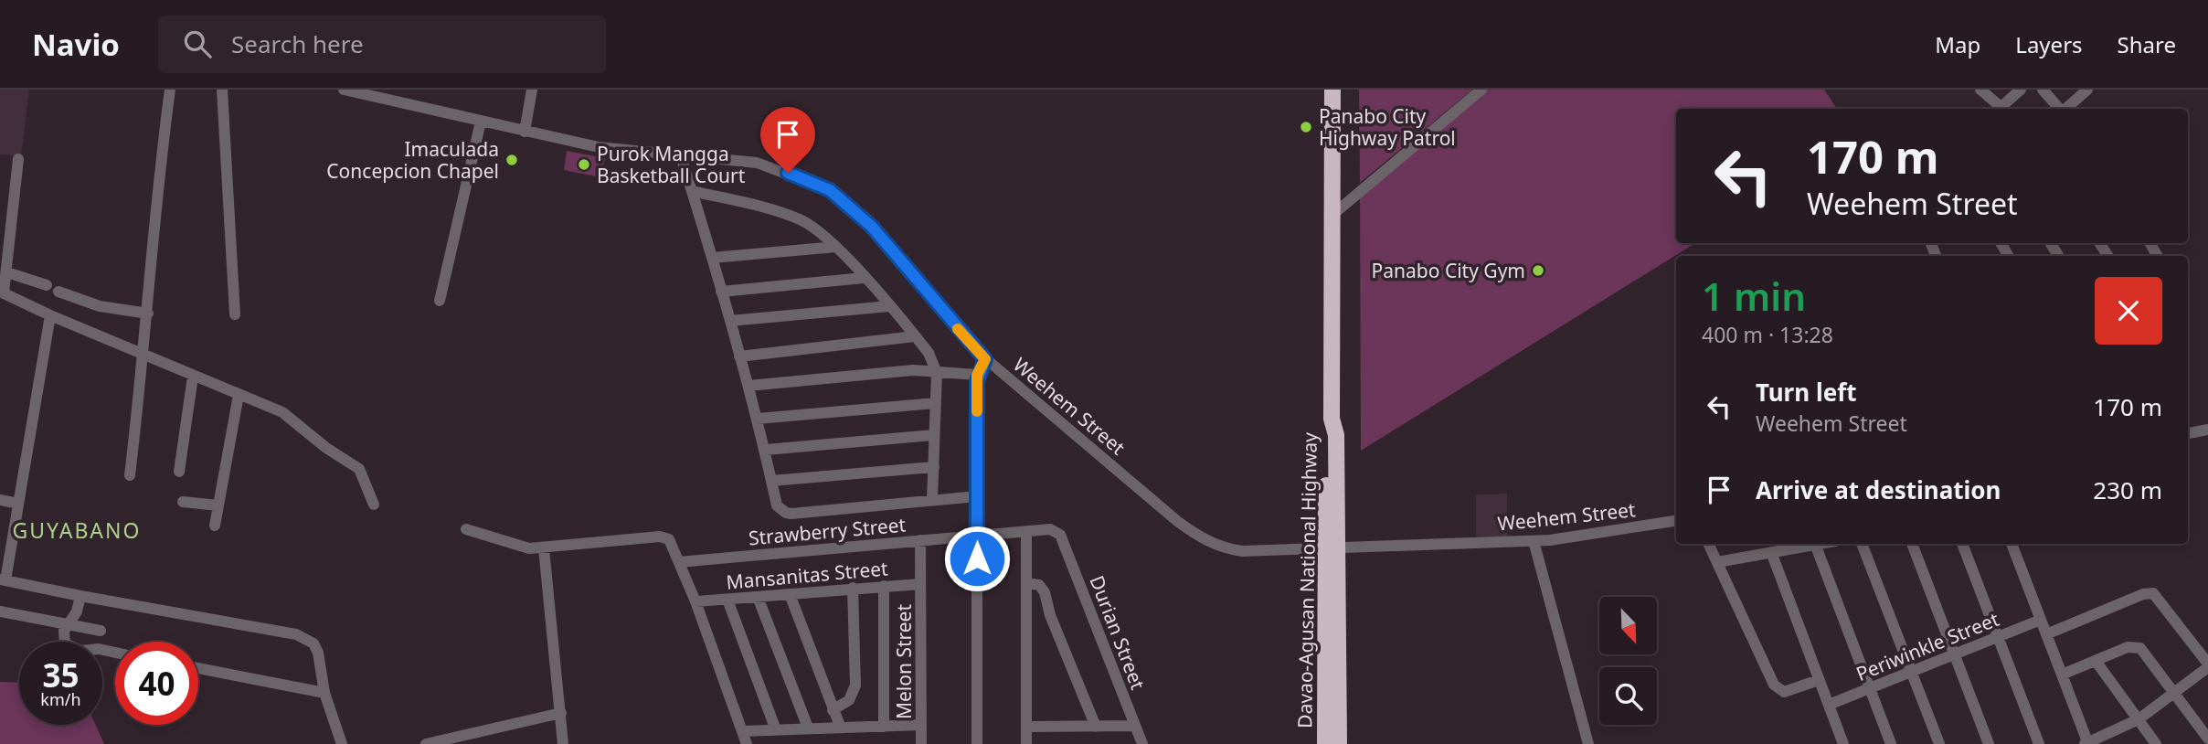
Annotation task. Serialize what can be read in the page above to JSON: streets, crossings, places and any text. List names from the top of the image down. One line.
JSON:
{"streets":{"highway":["Davao-Agusan National Highway"],"street":["Weehem Street","Strawberry Street","Mansanitas Street","Durian Street","Periwinkle Street","Melon Street"]},"crossings":[["Weehem Street","Davao-Agusan National Highway"],["Strawberry Street","Durian Street"],["Strawberry Street","Melon Street"],["Mansanitas Street","Melon Street"]],"districts":["GUYABANO"],"places":["Panabo City Highway Patrol","Imaculada Concepcion Chapel","Purok Mangga Basketball Court","Panabo City Gym"],"north":"bottom right","page":{"header":"Navio","search":"Search here","nav":["Map","Layers","Share"],"turn":["170 m","Weehem Street"],"heading":["1 min","400 m · 13:28"],"list":[{"name":"Turn left","note":"Weehem Street","value":"170 m"},{"name":"Arrive at destination","value":"230 m"}],"speed":"35 km/h","limit":"40"}}
